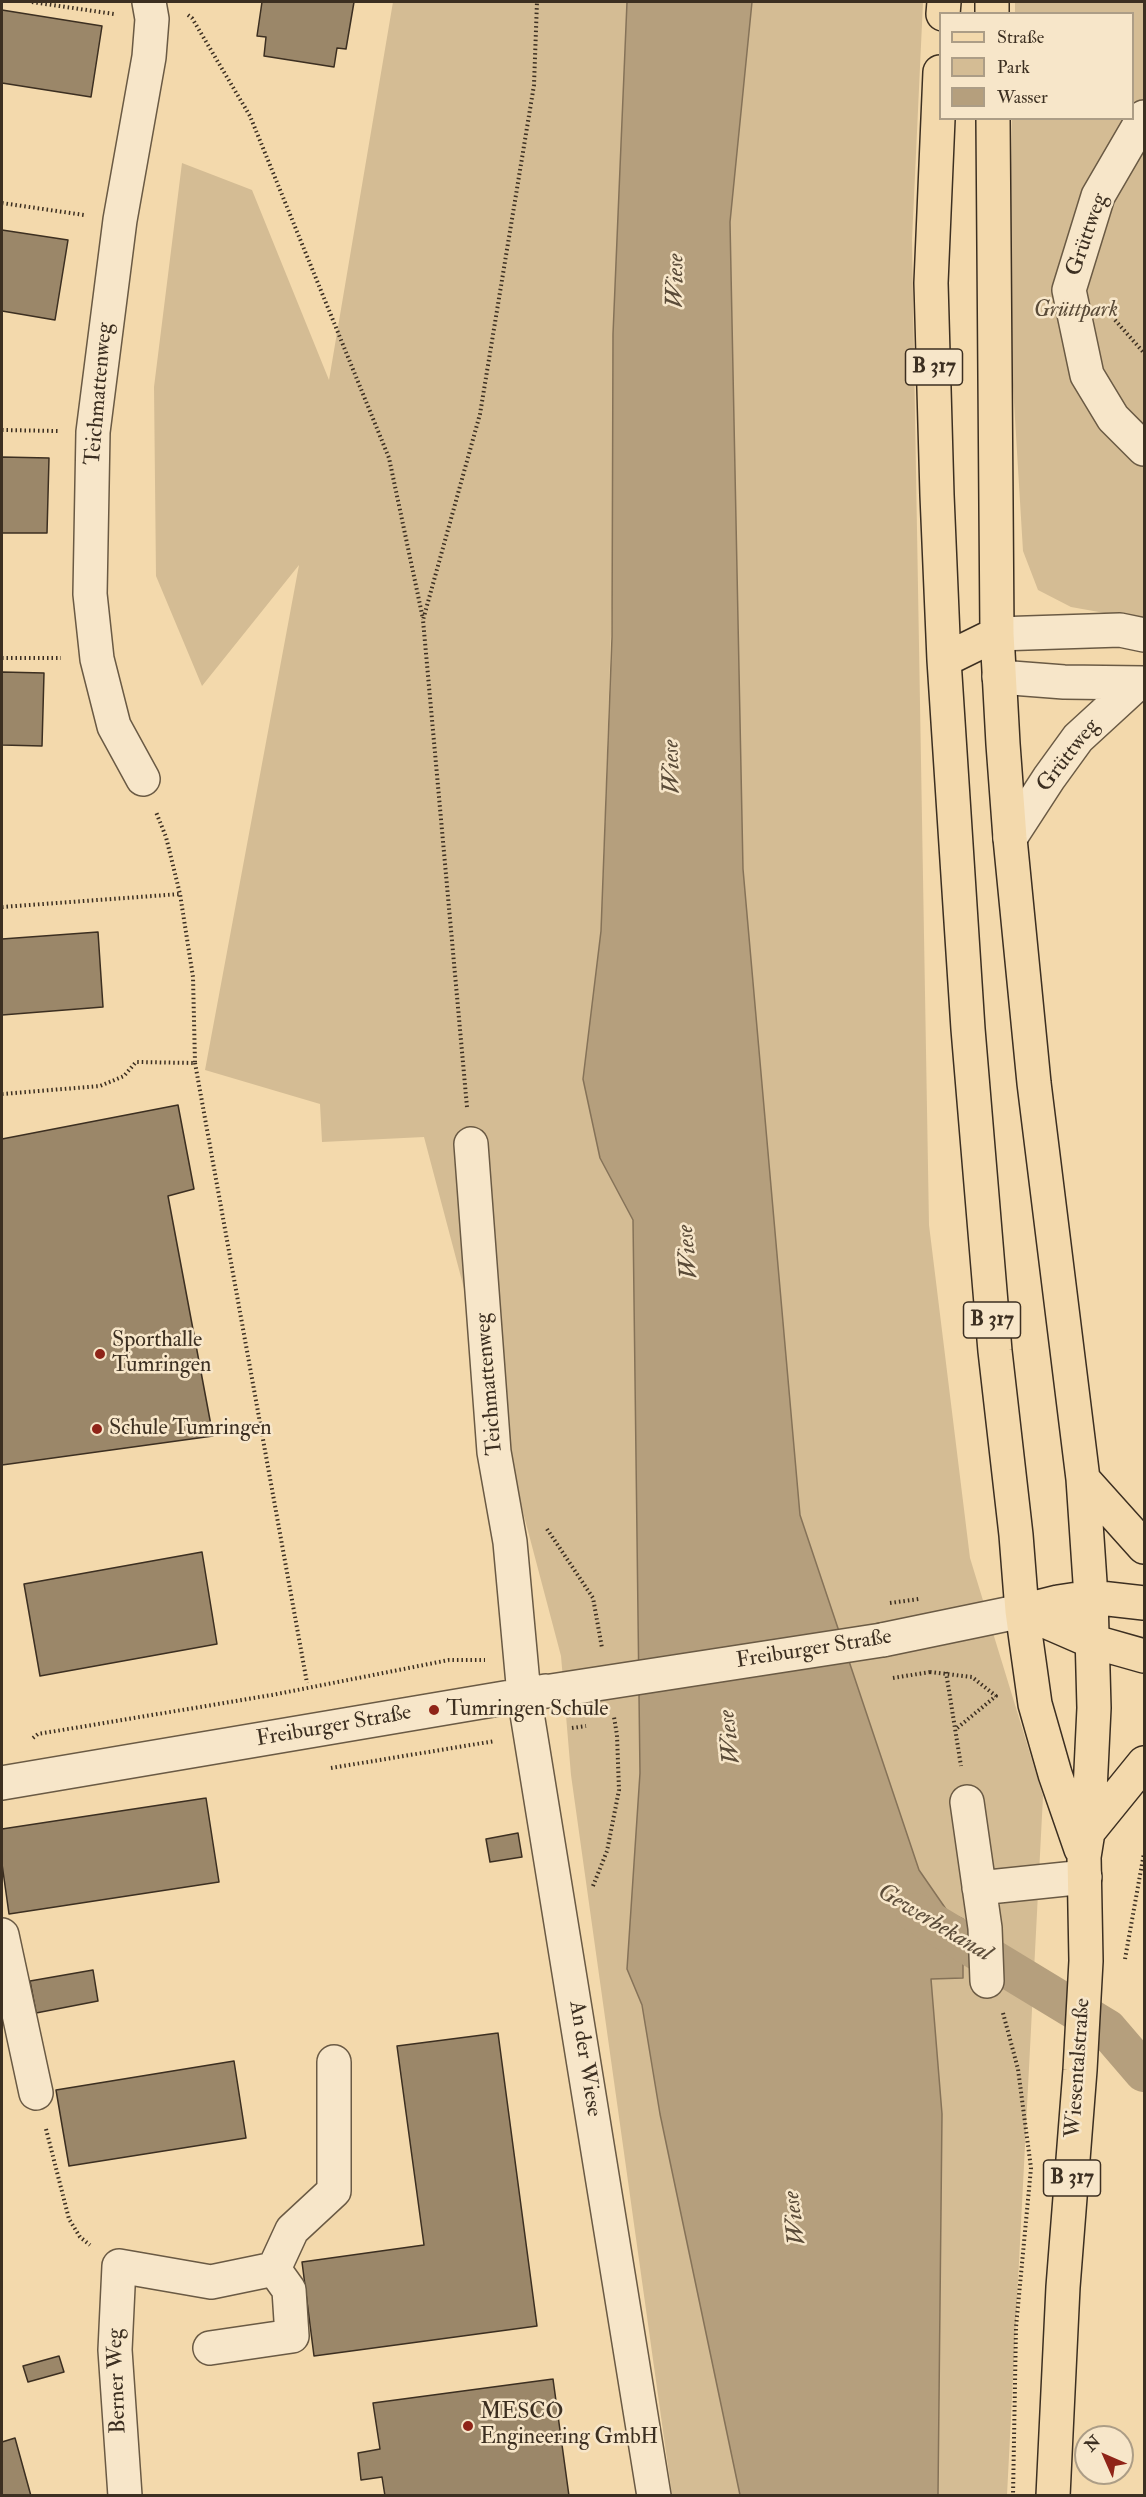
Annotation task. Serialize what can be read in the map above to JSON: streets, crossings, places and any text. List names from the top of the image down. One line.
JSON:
{"streets":{"main road":["B 317","Wiesentalstraße"],"street":["Grüttweg","Teichmattenweg","Freiburger Straße","An der Wiese","Berner Weg"]},"crossings":[["Grüttweg","B 317"],["B 317","Freiburger Straße"],["B 317","Wiesentalstraße"],["Teichmattenweg","An der Wiese"],["Freiburger Straße","An der Wiese"]],"water":["Wiese","Gewerbekanal"],"parks":["Grüttpark"],"places":["Sporthalle Tumringen","Schule Tumringen","Tumringen Schule","MESCO Engineering GmbH"],"legend":["Straße","Park","Wasser"],"north":"top left"}
